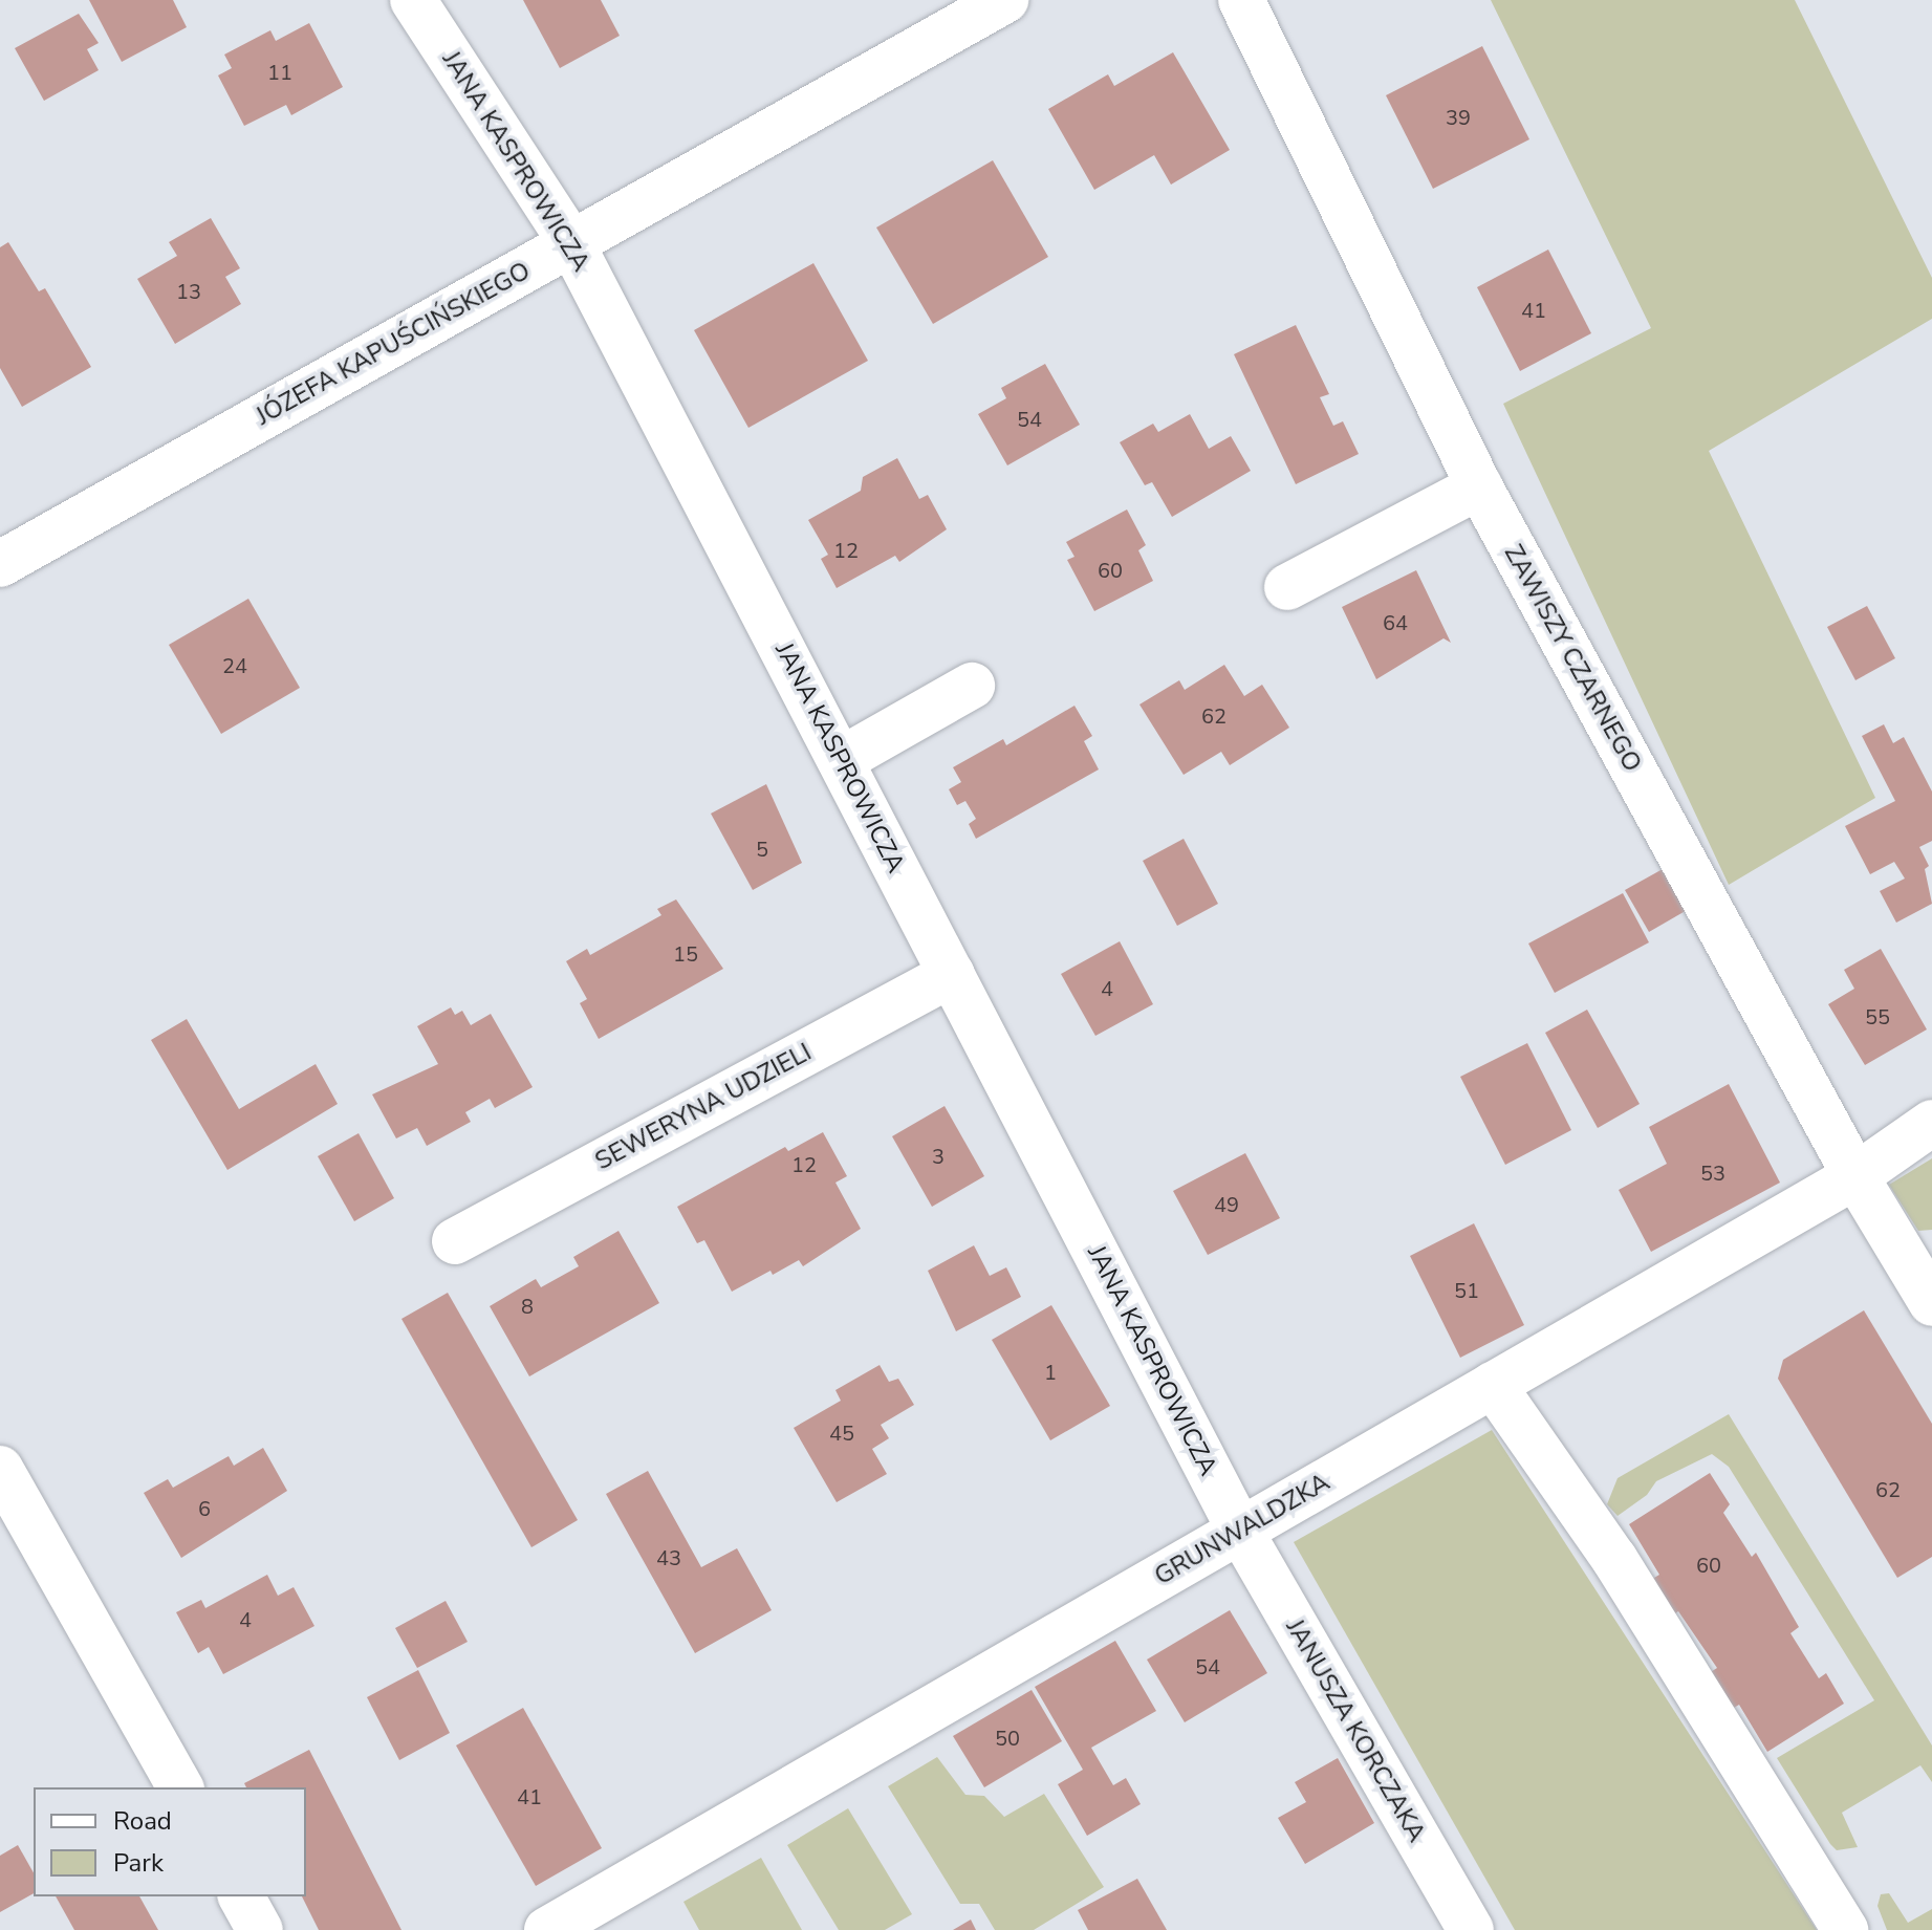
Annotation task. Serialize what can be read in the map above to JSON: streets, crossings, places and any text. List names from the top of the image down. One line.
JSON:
{"streets":{"street":["JANA KASPROWICZA","JÓZEFA KAPUŚCIŃSKIEGO","ZAWISZY CZARNEGO","SEWERYNA UDZIELI","GRUNWALDZKA","JANUSZA KORCZAKA"]},"crossings":[["JANA KASPROWICZA","JÓZEFA KAPUŚCIŃSKIEGO"],["JANA KASPROWICZA","SEWERYNA UDZIELI"],["JANA KASPROWICZA","GRUNWALDZKA"],["JANA KASPROWICZA","JANUSZA KORCZAKA"],["ZAWISZY CZARNEGO","GRUNWALDZKA"],["GRUNWALDZKA","JANUSZA KORCZAKA"]],"house_numbers":["11","39","13","41","54","12","60","64","24","62","5","15","4","55","3","12","53","49","51","8","1","45","62","6","43","60","4","54","50","41"],"legend":["Road","Park"]}
